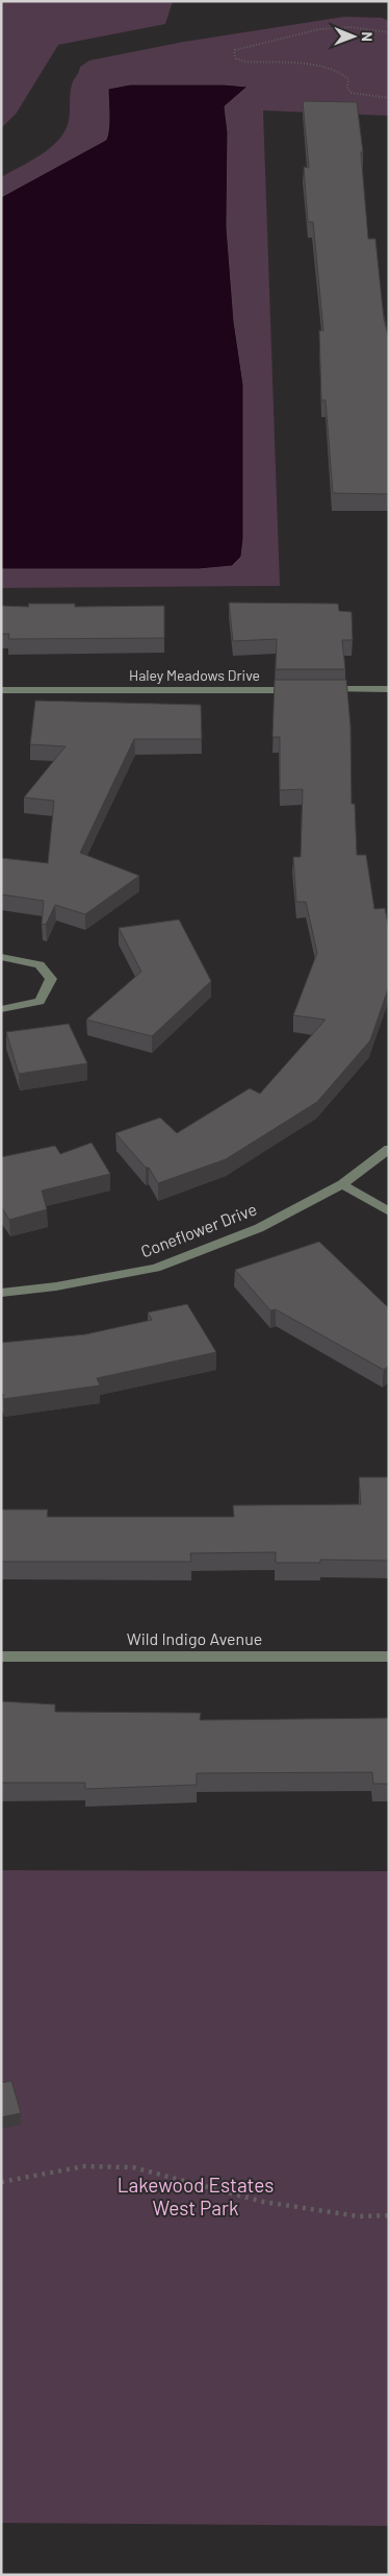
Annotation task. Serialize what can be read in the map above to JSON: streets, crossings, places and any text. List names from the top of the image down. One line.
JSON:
{"streets":{"street":["Haley Meadows Drive","Coneflower Drive","Wild Indigo Avenue"]},"parks":["Lakewood Estates West Park"],"north":"right"}
